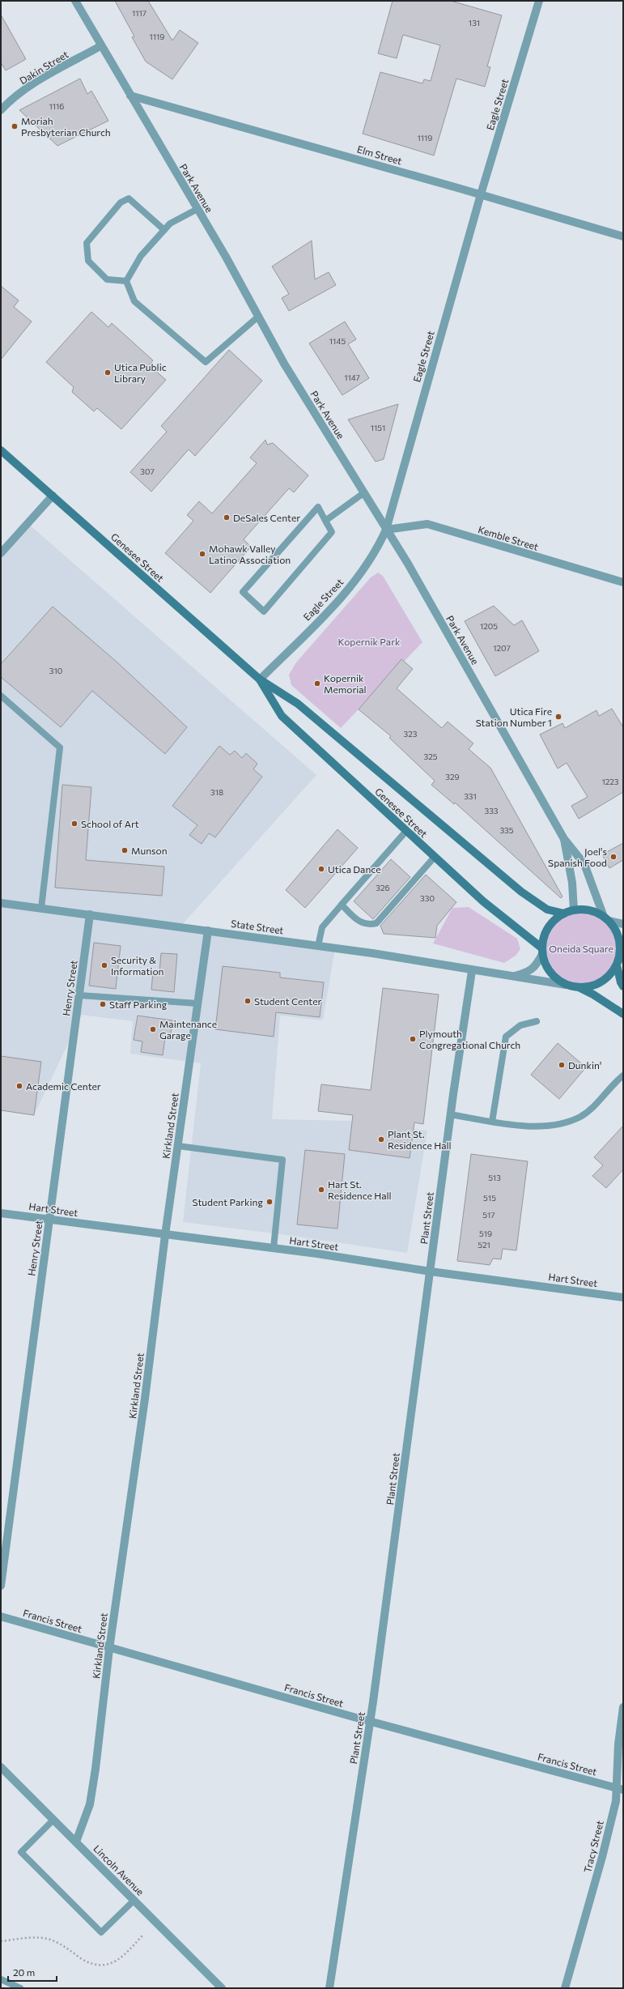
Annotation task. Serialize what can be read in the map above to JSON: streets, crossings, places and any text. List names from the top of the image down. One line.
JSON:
{"streets":{"main road":["Genesee Street"],"street":["Dakin Street","Eagle Street","Elm Street","Park Avenue","Kemble Street","State Street","Henry Street","Kirkland Street","Hart Street","Plant Street","Francis Street","Tracy Street","Lincoln Avenue"]},"crossings":[["Dakin Street","Park Avenue"],["Eagle Street","Elm Street"],["Eagle Street","Park Avenue"],["Eagle Street","Kemble Street"],["Eagle Street","Genesee Street"],["Elm Street","Park Avenue"],["Park Avenue","Kemble Street"],["Park Avenue","Genesee Street"],["Park Avenue","State Street"],["Genesee Street","State Street"],["State Street","Henry Street"],["State Street","Kirkland Street"],["State Street","Plant Street"],["Henry Street","Hart Street"],["Kirkland Street","Hart Street"],["Kirkland Street","Francis Street"],["Kirkland Street","Lincoln Avenue"],["Hart Street","Plant Street"],["Plant Street","Francis Street"],["Francis Street","Tracy Street"]],"parks":["Kopernik Park","Oneida Square"],"places":["Moriah Presbyterian Church","Utica Public Library","DeSales Center","Mohawk Valley Latino Association","Kopernik Memorial","Utica Fire Station Number 1","School of Art","Munson","Joel's Spanish Food","Utica Dance","Security & Information","Student Center","Staff Parking","Maintenance Garage","Plymouth Congregational Church","Dunkin'","Academic Center","Plant St. Residence Hall","Hart St. Residence Hall","Student Parking"],"house_numbers":["1117","131","1119","1116","1119","1145","1147","1151","307","1205","1207","310","323","325","329","1223","318","331","333","335","326","330","513","515","517","519","521"],"scale_bar":"20 m"}
